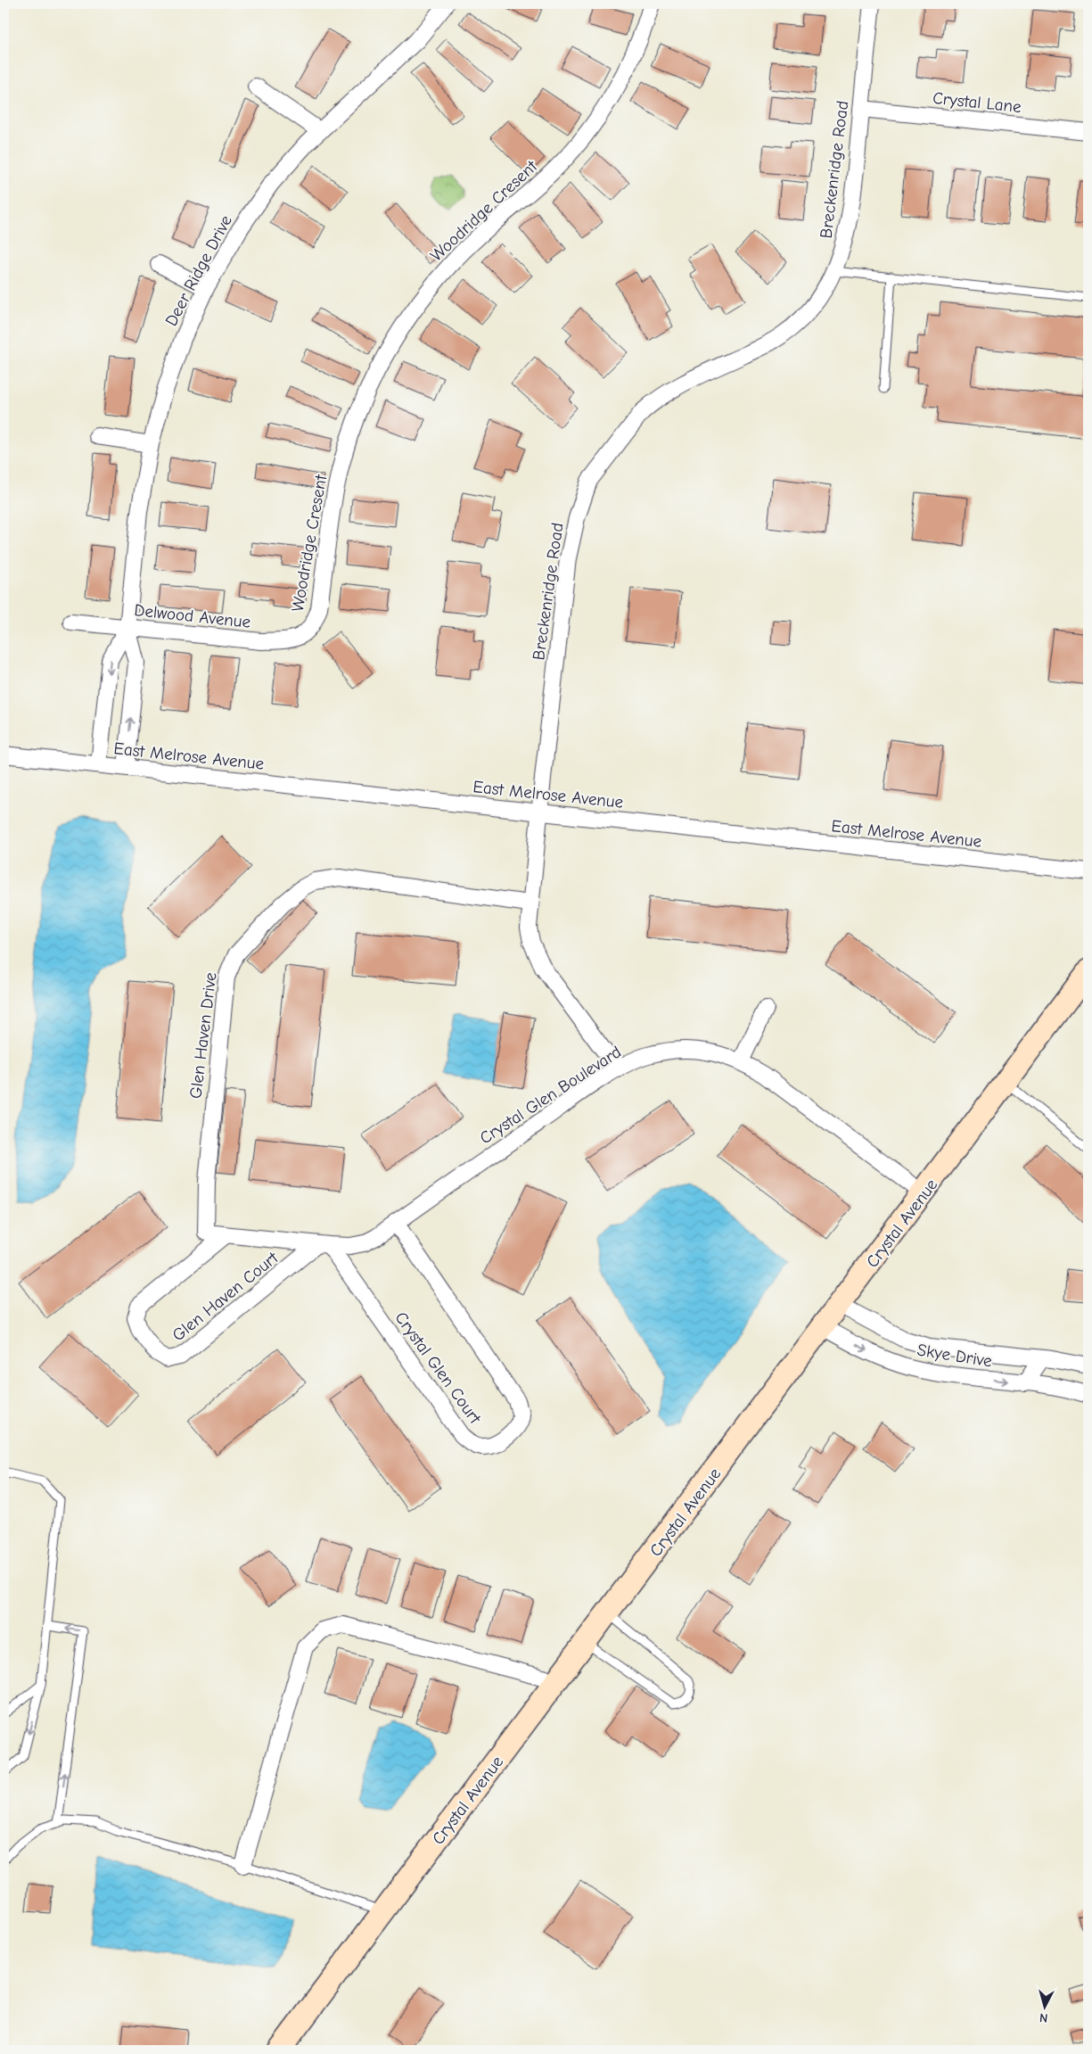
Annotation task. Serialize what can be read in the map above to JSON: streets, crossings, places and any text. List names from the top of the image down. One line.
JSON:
{"streets":{"street":["Crystal Lane","Breckenridge Road","Woodridge Cresent","Deer Ridge Drive","Delwood Avenue","East Melrose Avenue","Glen Haven Drive","Crystal Glen Boulevard","Crystal Avenue","Glen Haven Court","Skye Drive","Crystal Glen Court"]},"crossings":[["Crystal Lane","Breckenridge Road"],["Breckenridge Road","East Melrose Avenue"],["Breckenridge Road","Glen Haven Drive"],["Breckenridge Road","Crystal Glen Boulevard"],["Woodridge Cresent","Delwood Avenue"],["Deer Ridge Drive","Delwood Avenue"],["Deer Ridge Drive","East Melrose Avenue"],["Glen Haven Drive","Crystal Glen Boulevard"],["Crystal Glen Boulevard","Crystal Avenue"],["Crystal Glen Boulevard","Glen Haven Court"],["Crystal Glen Boulevard","Crystal Glen Court"],["Crystal Avenue","Skye Drive"],["Glen Haven Court","Crystal Glen Court"]],"north":"bottom"}
